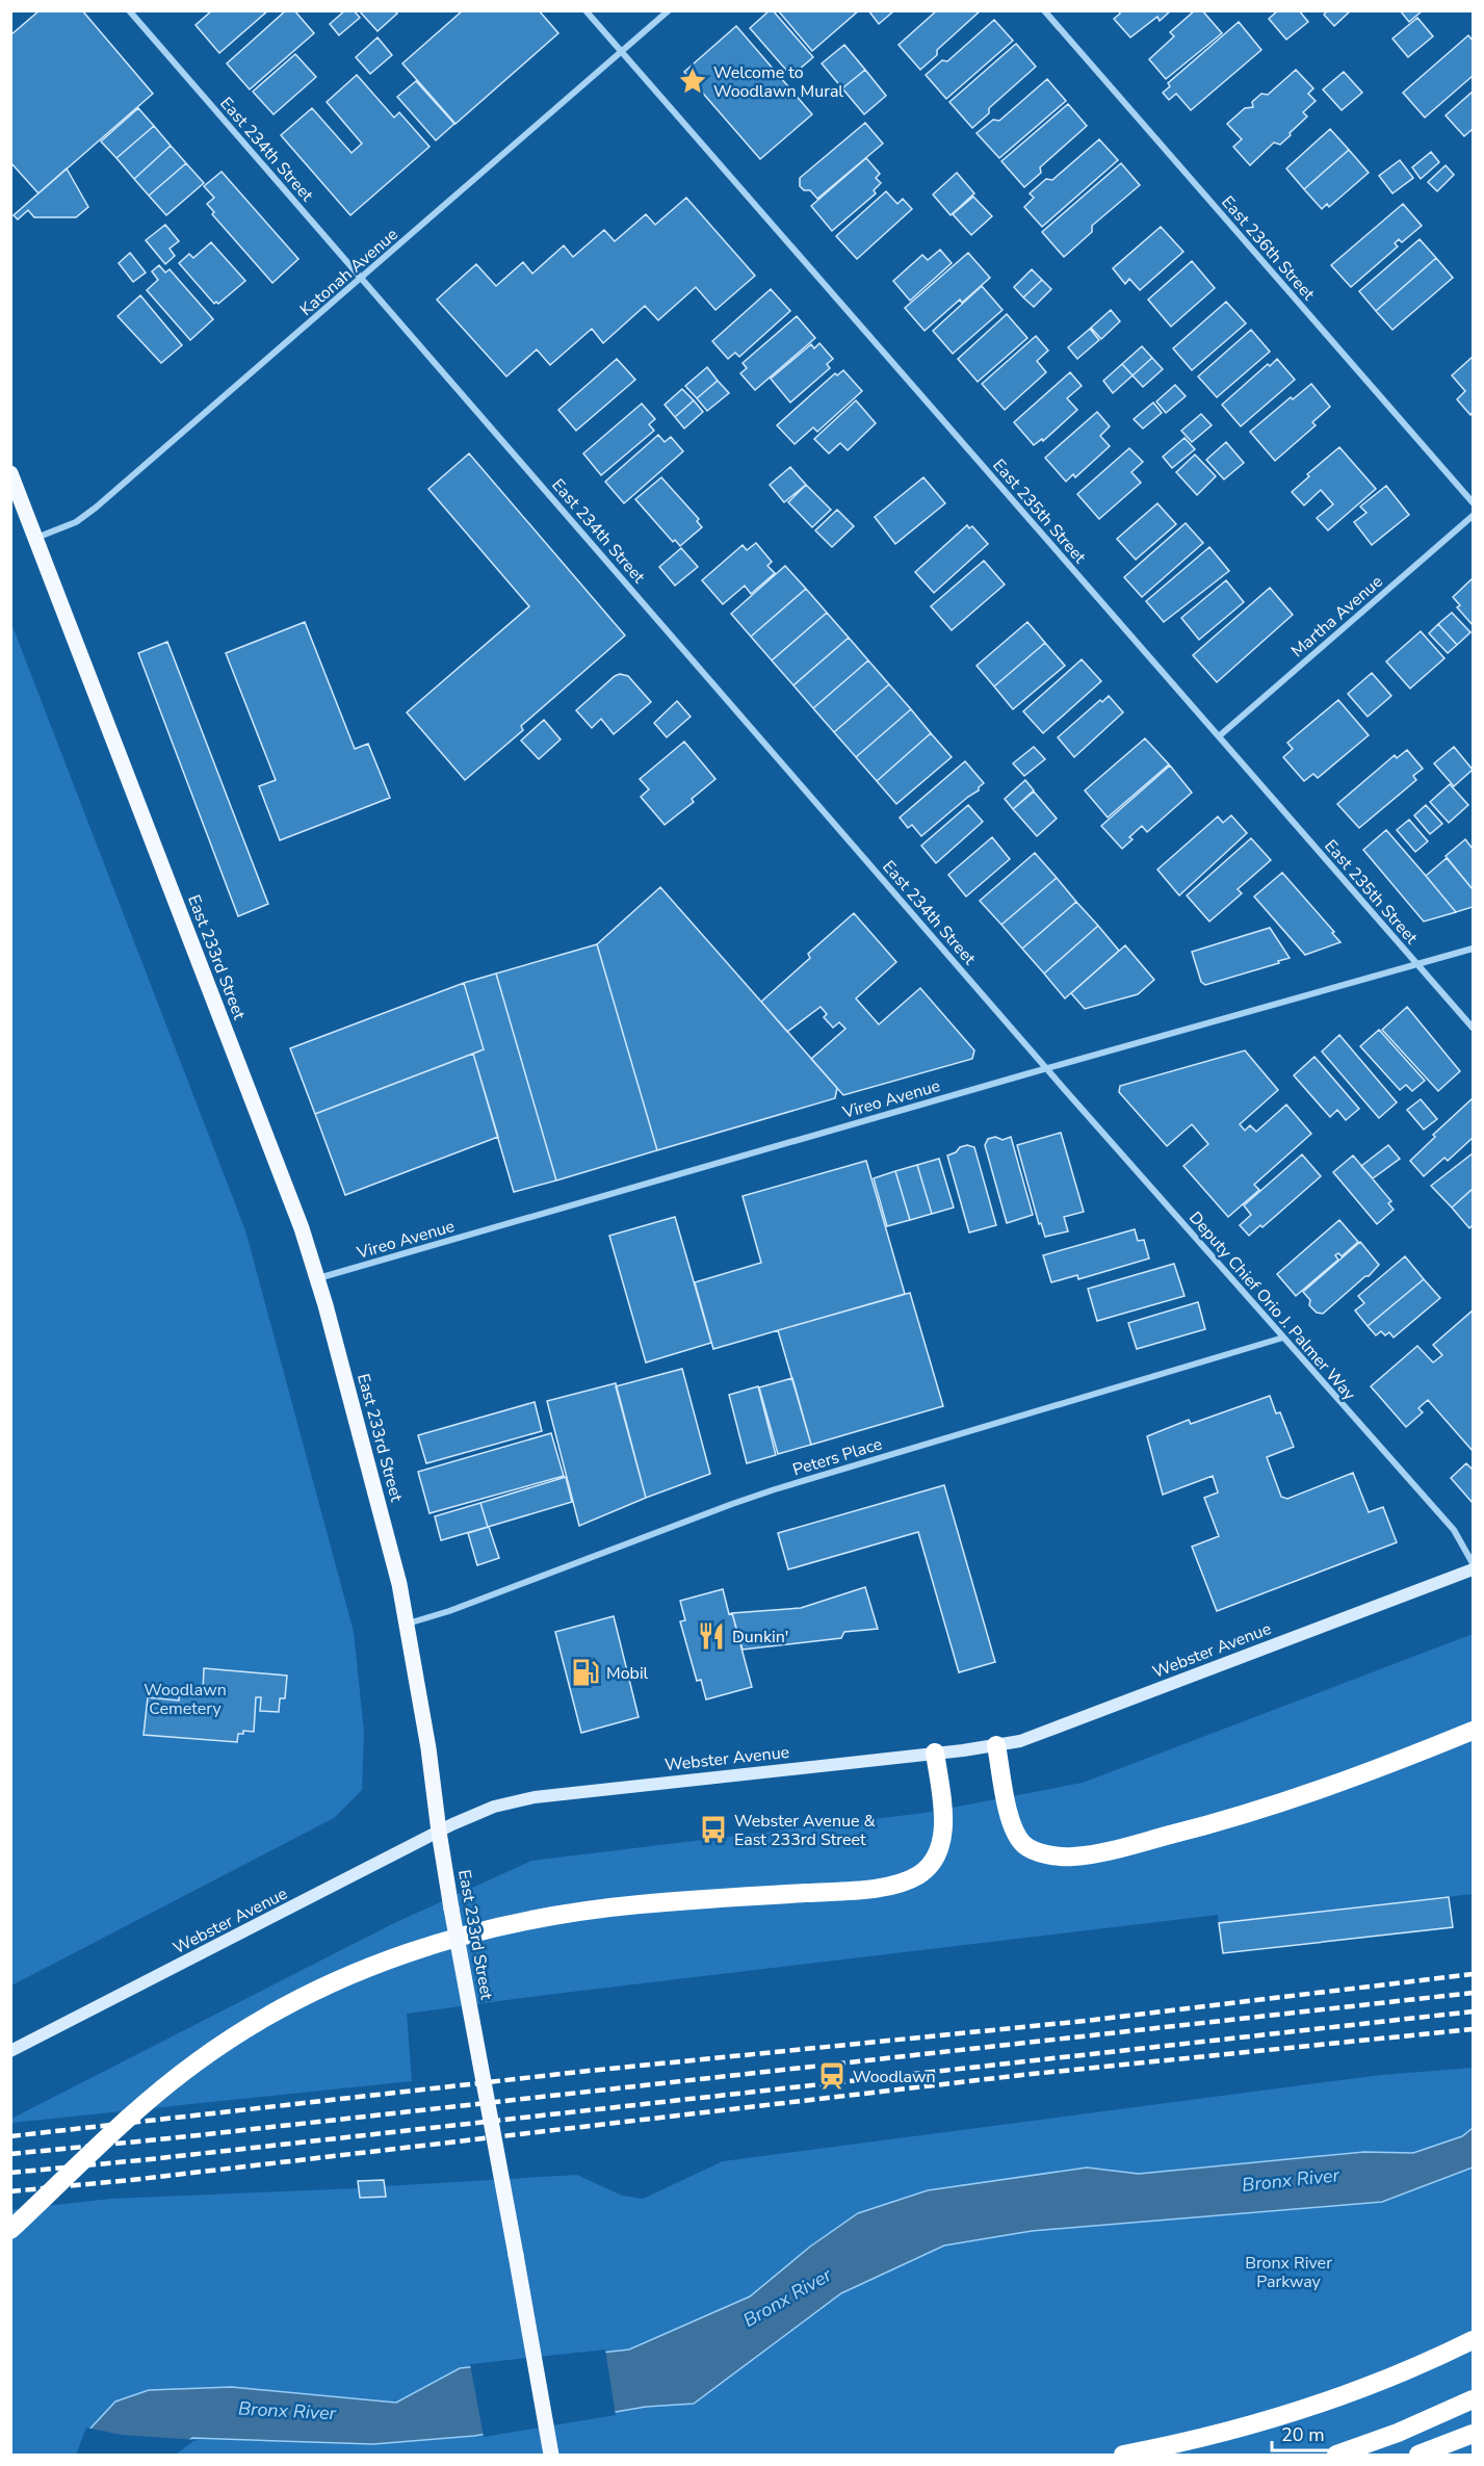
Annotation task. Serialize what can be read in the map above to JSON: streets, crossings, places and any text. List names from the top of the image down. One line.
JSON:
{"streets":{"main road":["East 233rd Street","Webster Avenue"],"street":["East 234th Street","East 236th Street","Katonah Avenue","East 235th Street","Martha Avenue","Vireo Avenue","Deputy Chief Orio J. Palmer Way","Peters Place"]},"crossings":[["East 234th Street","Katonah Avenue"],["East 234th Street","Vireo Avenue"],["East 234th Street","Deputy Chief Orio J. Palmer Way"],["Katonah Avenue","East 235th Street"],["Katonah Avenue","East 233rd Street"],["East 235th Street","Martha Avenue"],["East 235th Street","Vireo Avenue"],["East 233rd Street","Vireo Avenue"],["East 233rd Street","Peters Place"],["East 233rd Street","Webster Avenue"],["Vireo Avenue","Deputy Chief Orio J. Palmer Way"],["Deputy Chief Orio J. Palmer Way","Peters Place"]],"water":["Bronx River"],"parks":["Woodlawn Cemetery","Bronx River Parkway"],"places":{"place":["Welcome to Woodlawn Mural"],"restaurant":["Dunkin'"],"fuel station":["Mobil"],"bus stop":["Webster Avenue & East 233rd Street"],"station":["Woodlawn"]},"scale_bar":"20 m"}
